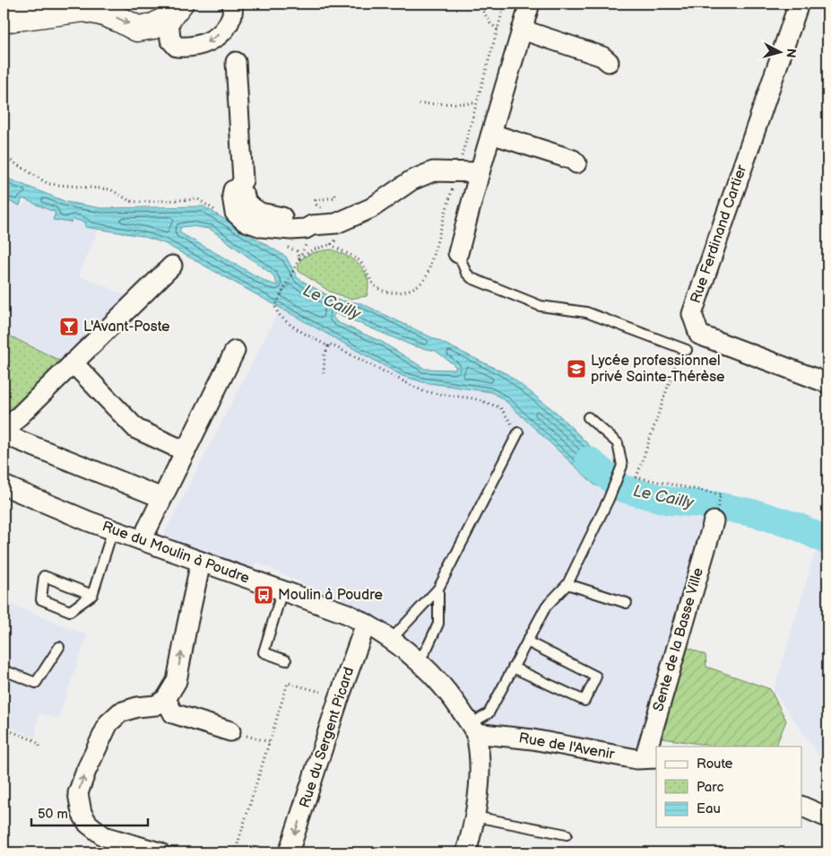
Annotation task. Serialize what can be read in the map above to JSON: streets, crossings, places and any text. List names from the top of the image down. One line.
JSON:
{"streets":{"street":["Rue Ferdinand Cartier","Rue du Moulin à Poudre","Sente de la Basse Ville","Rue du Sergent Picard","Rue de l'Avenir"]},"crossings":[["Rue du Moulin à Poudre","Rue du Sergent Picard"],["Rue du Moulin à Poudre","Rue de l'Avenir"],["Sente de la Basse Ville","Rue de l'Avenir"]],"water":["Le Cailly"],"places":{"bar":["L'Avant-Poste"],"school or university":["Lycée professionnel privé Sainte-Thérèse"],"bus stop":["Moulin à Poudre"]},"legend":["Route","Parc","Eau"],"scale_bar":"50 m","north":"right"}
